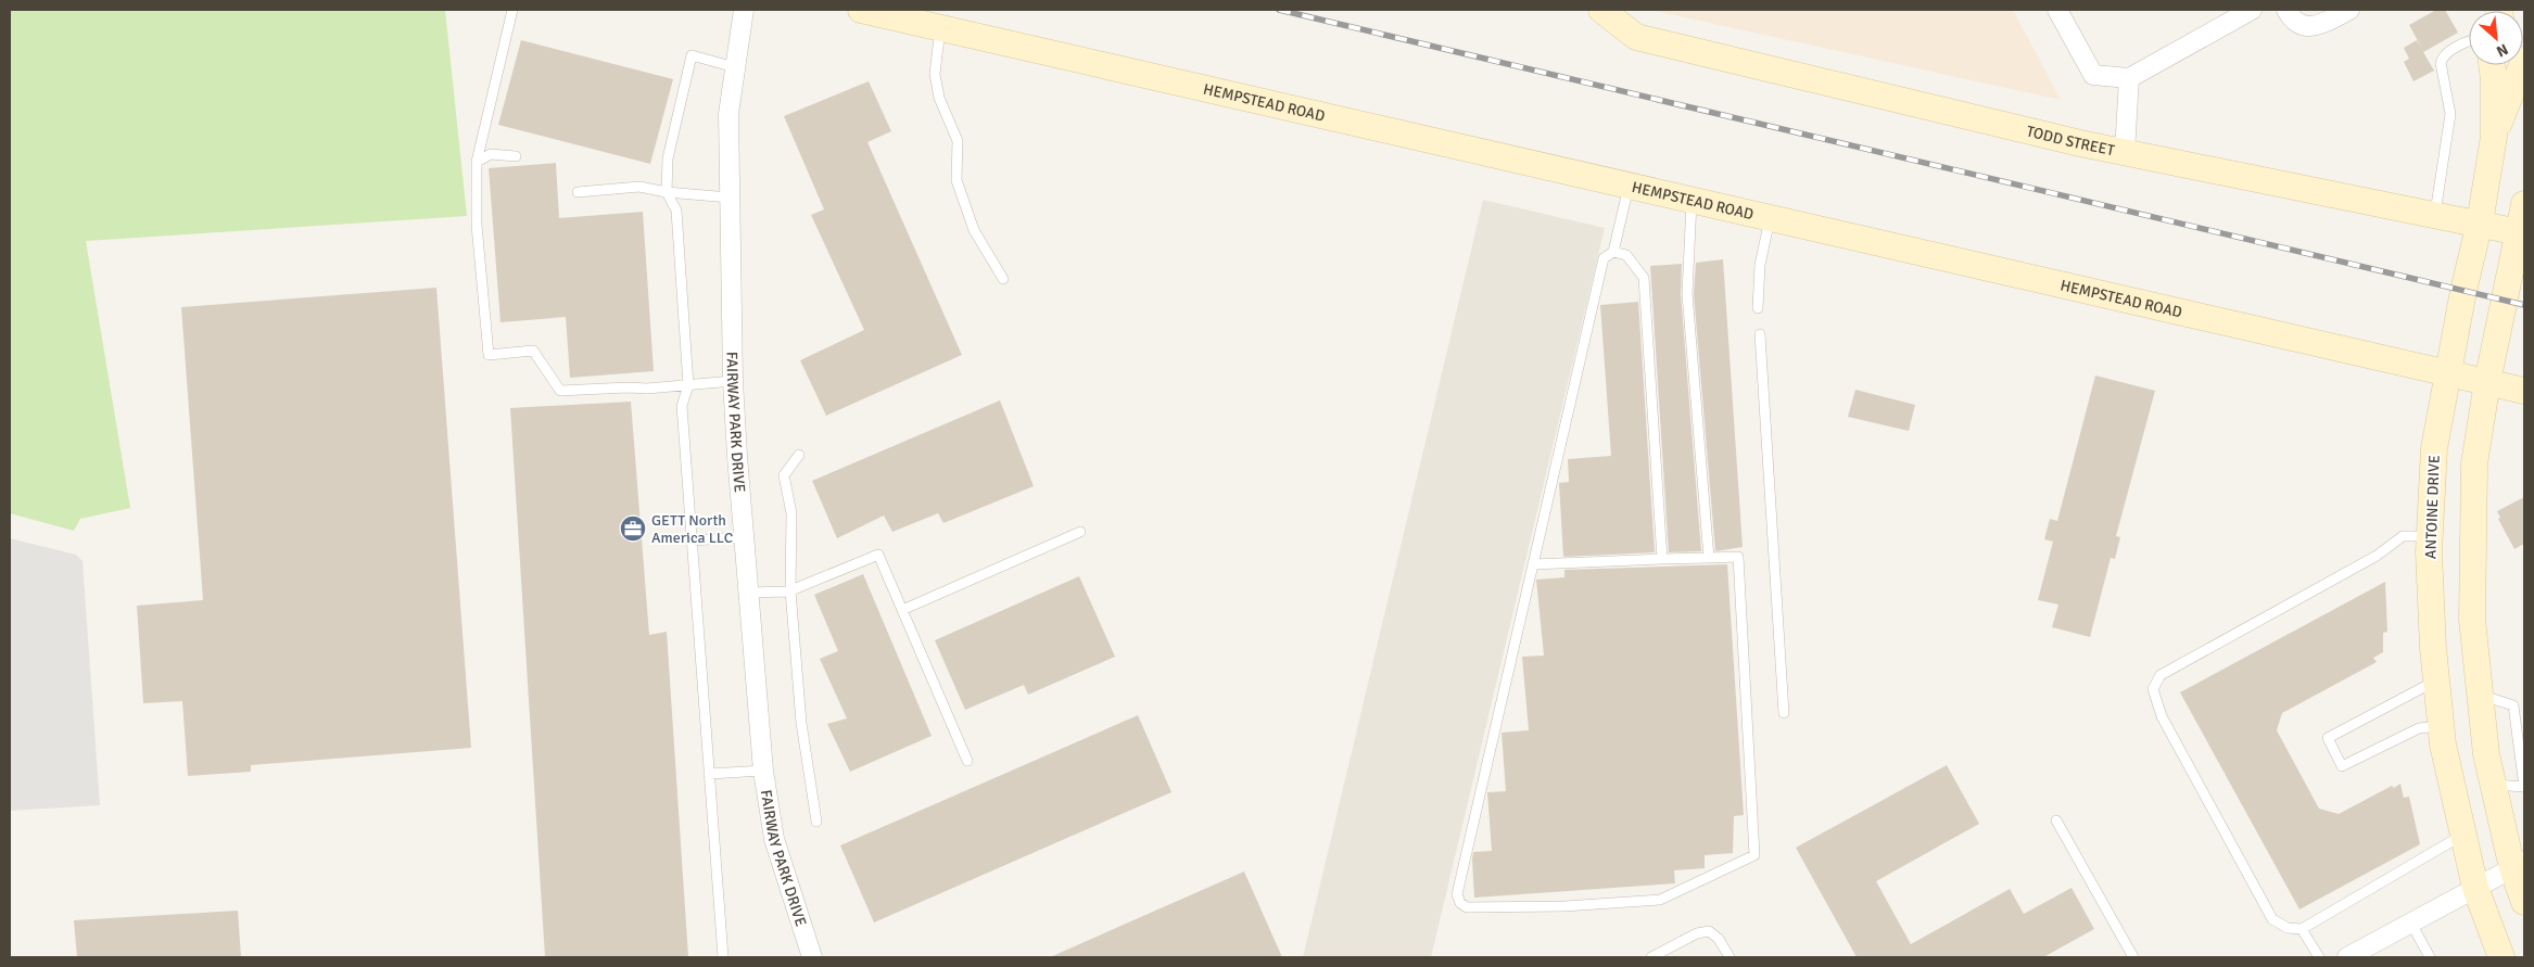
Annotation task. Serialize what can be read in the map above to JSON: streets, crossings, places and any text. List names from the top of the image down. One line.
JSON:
{"streets":{"main road":["HEMPSTEAD ROAD","TODD STREET","ANTOINE DRIVE"],"street":["FAIRWAY PARK DRIVE"]},"crossings":[["HEMPSTEAD ROAD","ANTOINE DRIVE"],["TODD STREET","ANTOINE DRIVE"]],"places":{"office":["GETT North America LLC"]},"north":"bottom right"}
